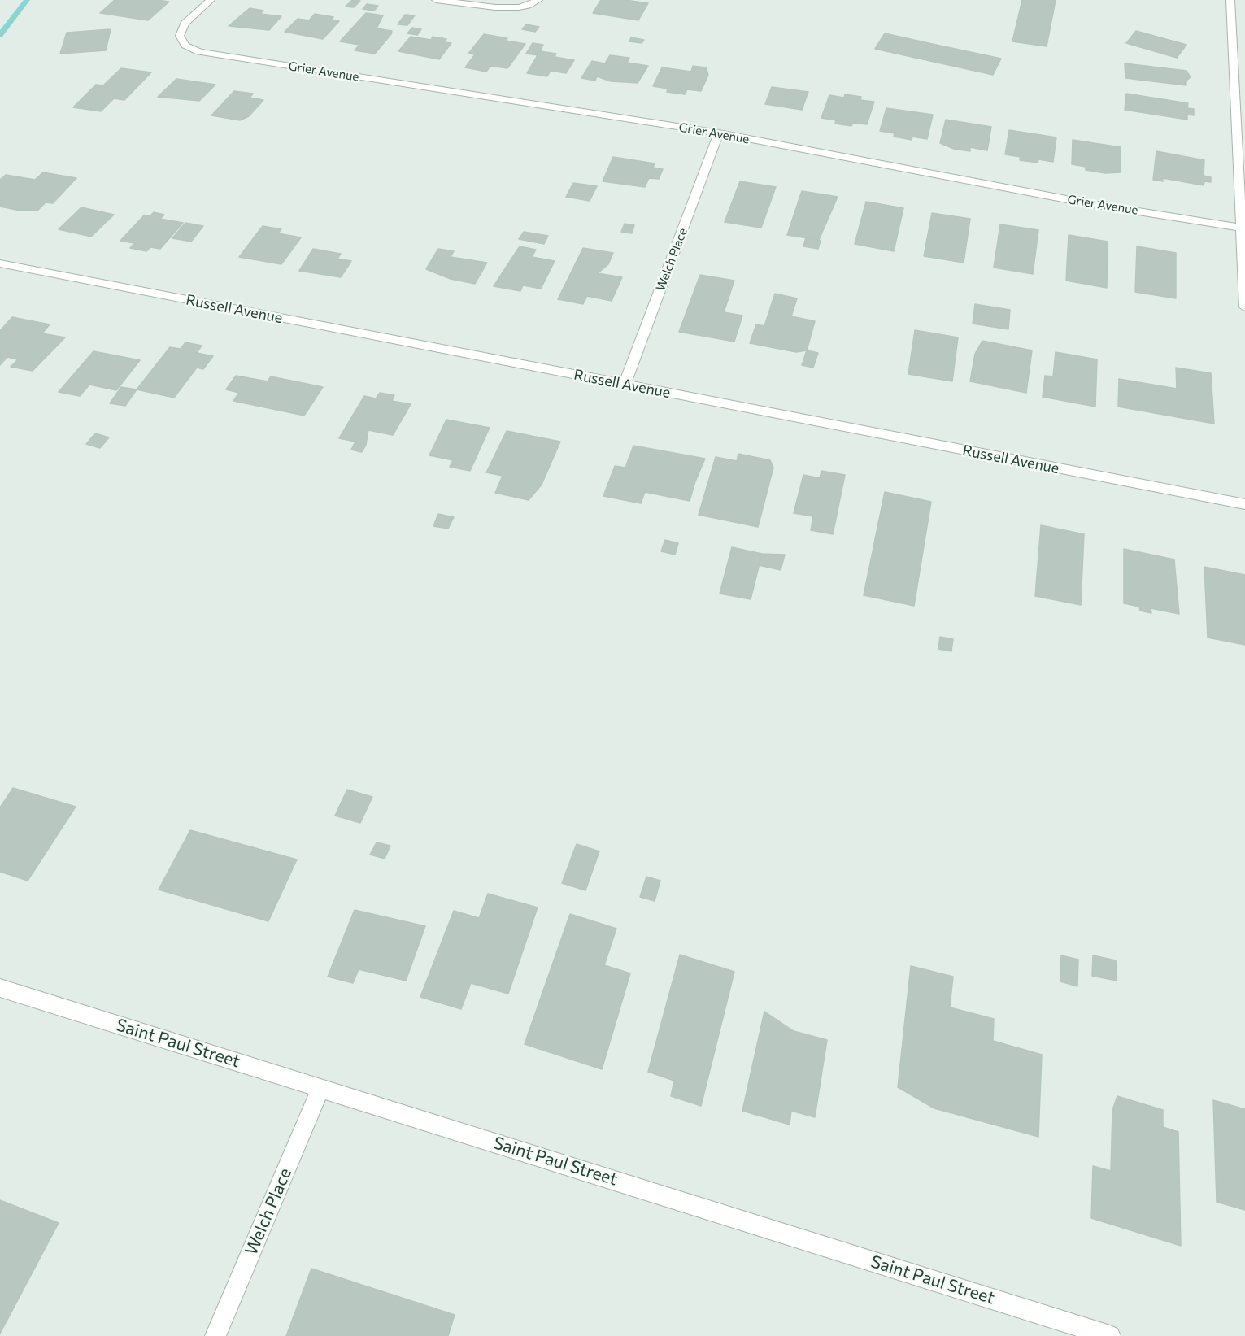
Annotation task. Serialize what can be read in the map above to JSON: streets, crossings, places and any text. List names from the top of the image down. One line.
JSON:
{"streets":{"street":["Grier Avenue","Welch Place","Russell Avenue","Saint Paul Street"]},"crossings":[["Grier Avenue","Welch Place"],["Welch Place","Russell Avenue"],["Welch Place","Saint Paul Street"]]}
